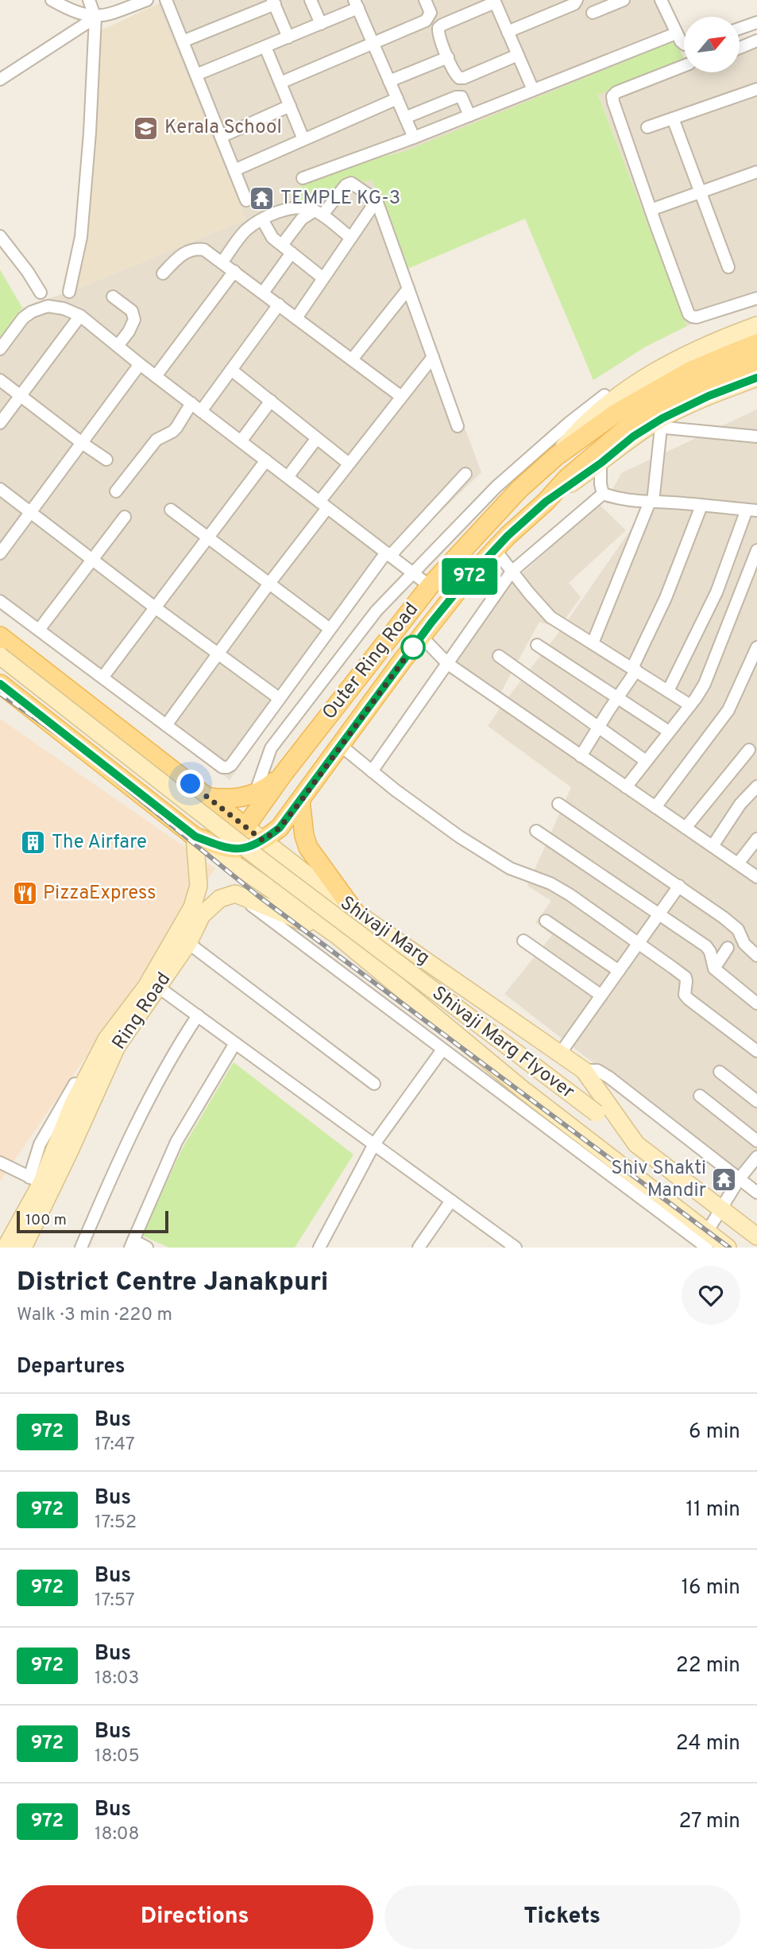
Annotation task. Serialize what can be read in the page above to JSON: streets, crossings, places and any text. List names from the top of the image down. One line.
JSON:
{"streets":{"main road":["Outer Ring Road","Shivaji Marg","Ring Road","Shivaji Marg Flyover"]},"crossings":[["Outer Ring Road","Shivaji Marg"],["Shivaji Marg","Ring Road"],["Shivaji Marg","Shivaji Marg Flyover"]],"places":{"school or university":["Kerala School"],"temple":["TEMPLE KG-3","Shiv Shakti Mandir"],"building":["The Airfare"],"restaurant":["PizzaExpress"]},"lines":["bus line 972"],"scale_bar":"100 m","north":"top right","page":{"on_map":"972","scale":"100 m","heading":[["District Centre Janakpuri","Walk · 3 min · 220 m"],"Departures"],"list":[{"mark":"972","name":"Bus","note":"17:47","value":"6 min"},{"mark":"972","name":"Bus","note":"17:52","value":"11 min"},{"mark":"972","name":"Bus","note":"17:57","value":"16 min"},{"mark":"972","name":"Bus","note":"18:03","value":"22 min"},{"mark":"972","name":"Bus","note":"18:05","value":"24 min"},{"mark":"972","name":"Bus","note":"18:08","value":"27 min"}],"buttons":["Directions","Tickets"]}}
